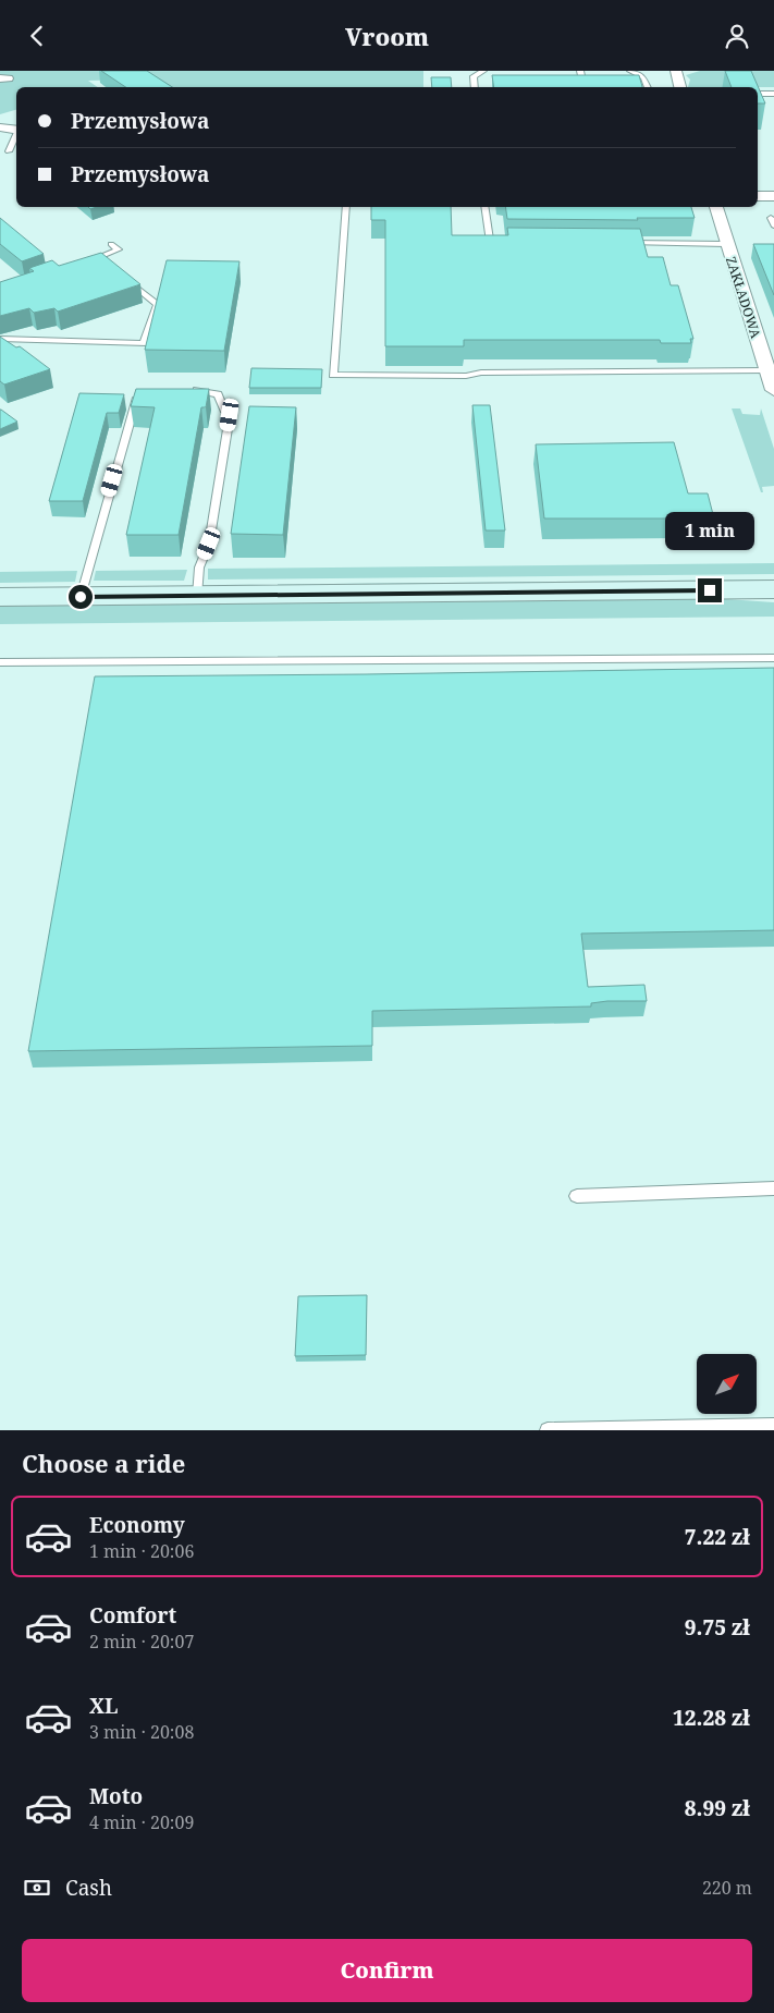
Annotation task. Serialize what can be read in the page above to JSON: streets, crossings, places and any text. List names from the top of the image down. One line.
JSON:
{"streets":{"street":["ZAKŁADOWA"]},"north":"top right","page":{"header":"Vroom","banner":["Przemysłowa","Przemysłowa"],"bubble":"1 min","heading":"Choose a ride","list":[{"name":"Economy","note":"1 min · 20:06","value":"7.22 zł"},{"name":"Comfort","note":"2 min · 20:07","value":"9.75 zł"},{"name":"XL","note":"3 min · 20:08","value":"12.28 zł"},{"name":"Moto","note":"4 min · 20:09","value":"8.99 zł"}],"pay":["Cash","220 m"],"buttons":"Confirm"}}
